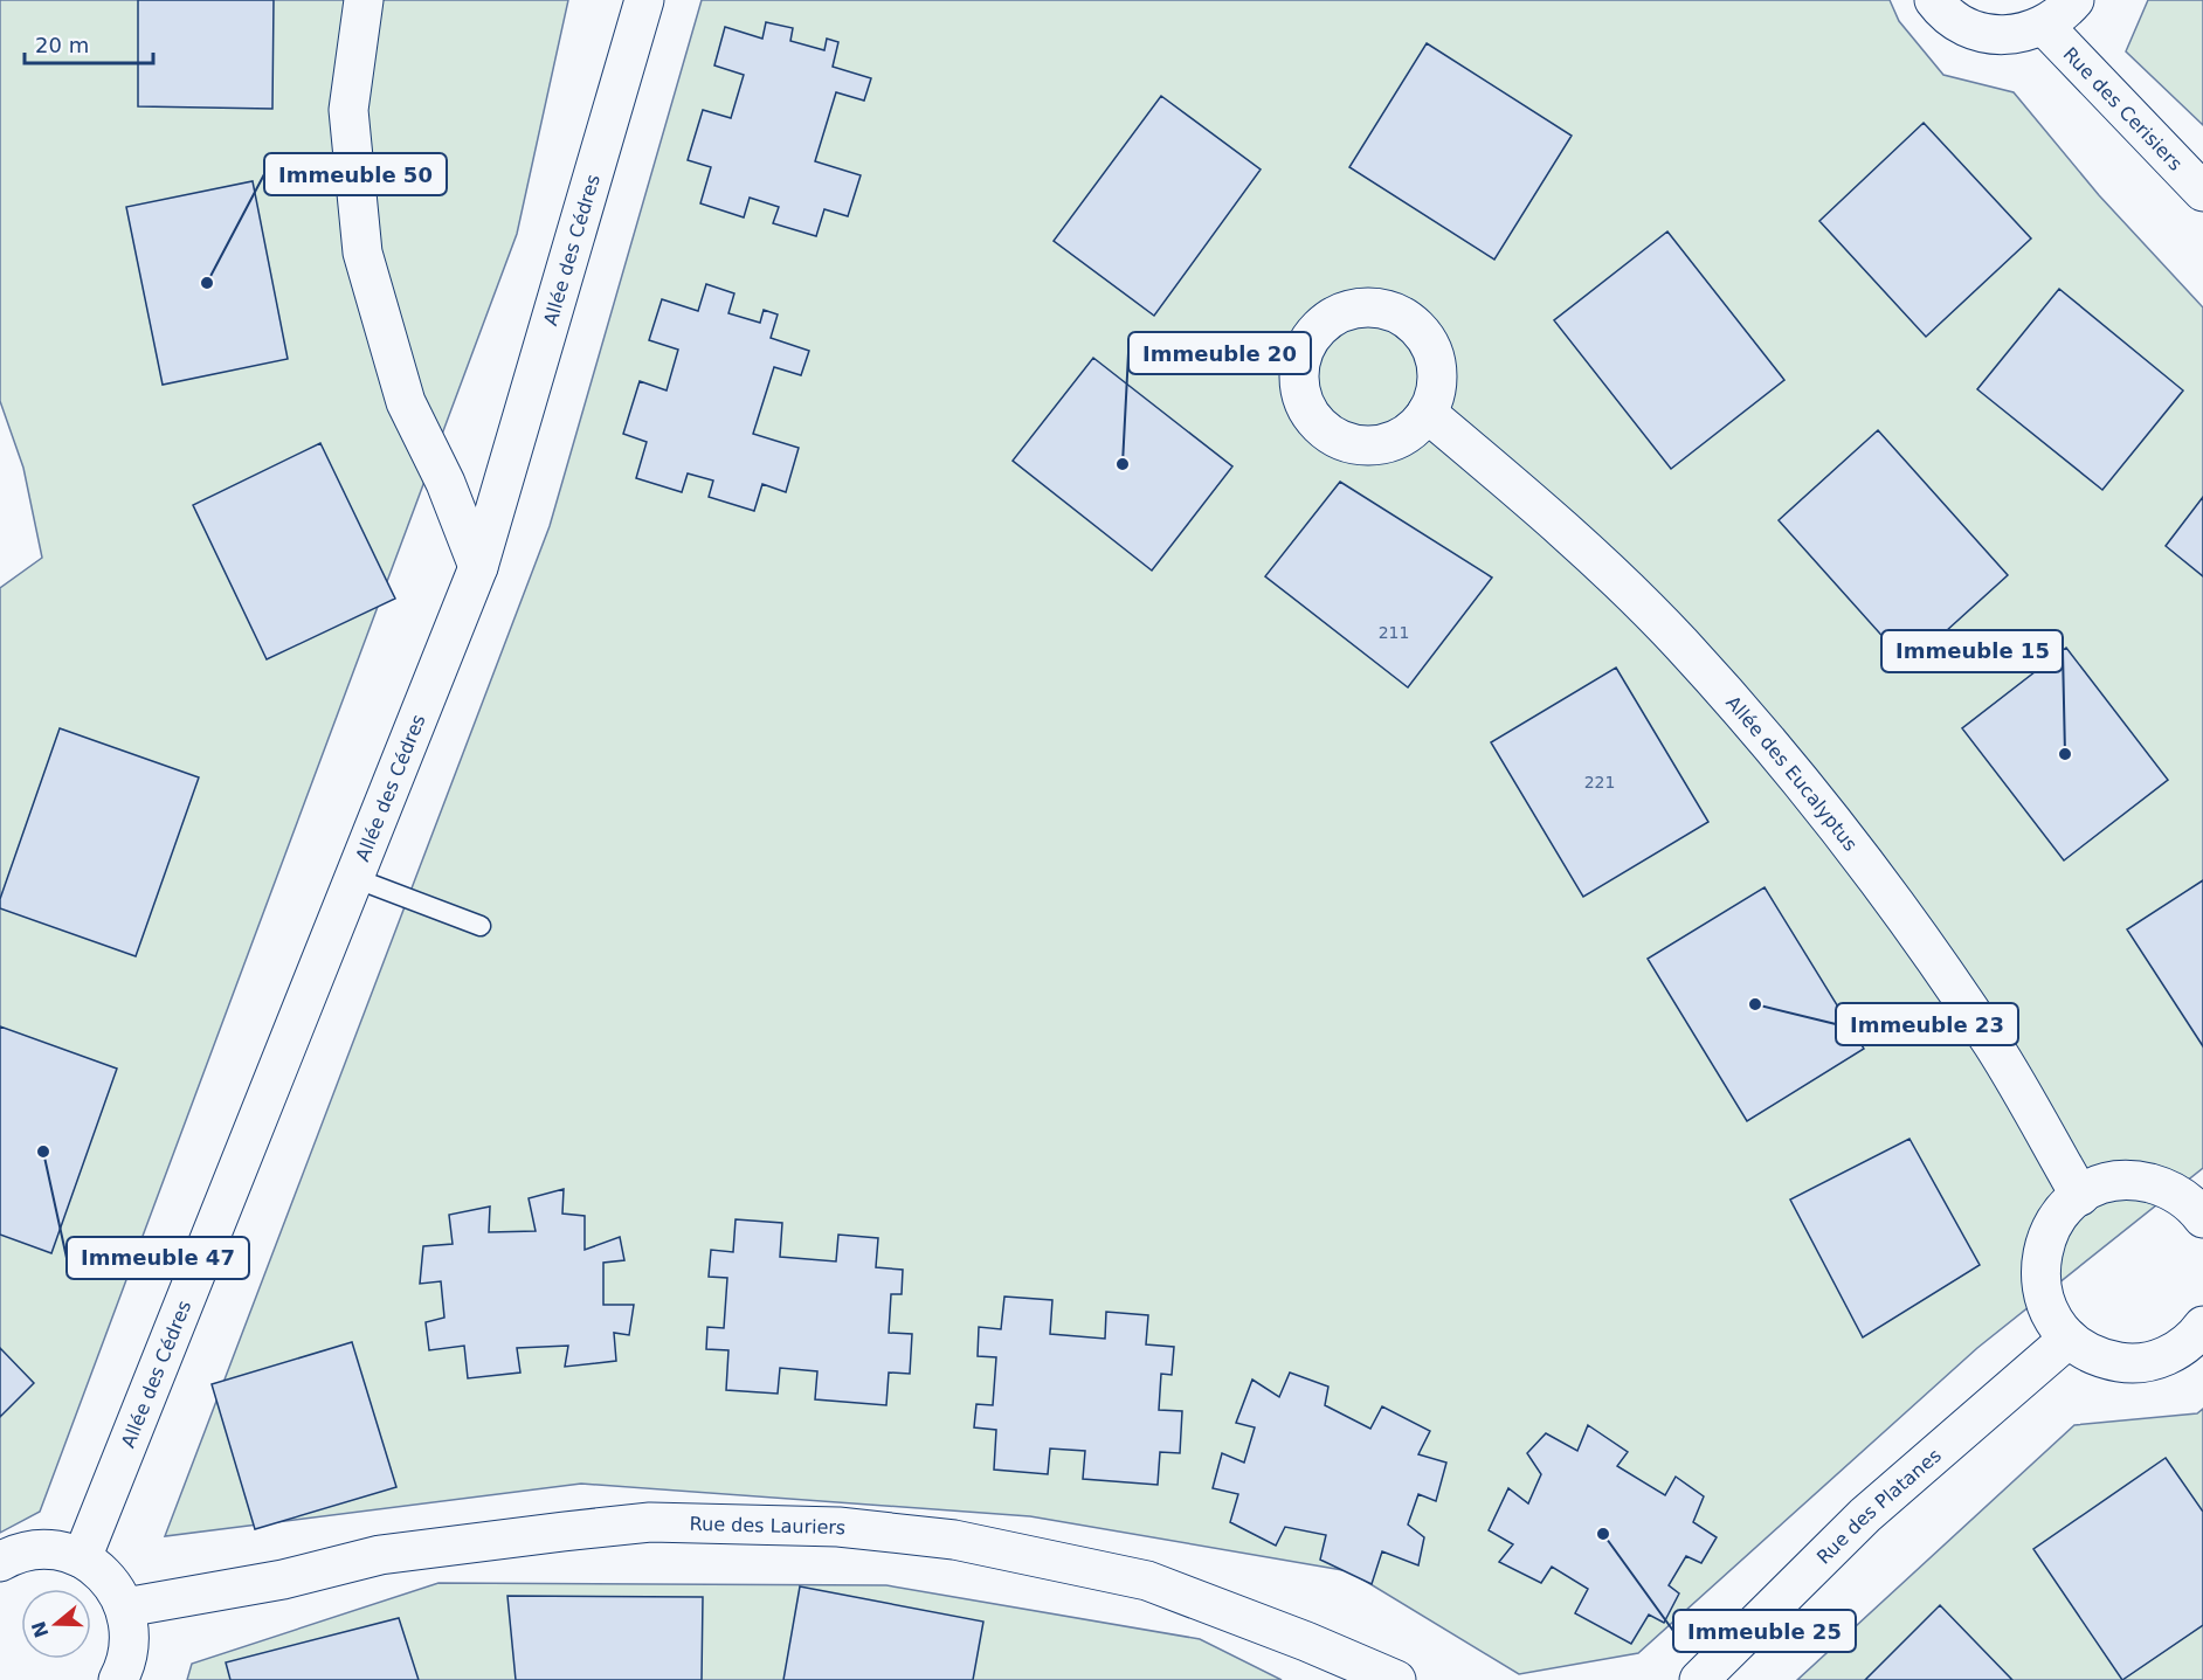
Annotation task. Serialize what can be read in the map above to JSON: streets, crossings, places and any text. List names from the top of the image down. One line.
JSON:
{"streets":{"street":["Rue des Cerisiers","Allée des Cédres","Allée des Eucalyptus","Rue des Platanes","Rue des Lauriers"]},"places":["Immeuble 50","Immeuble 20","Immeuble 15","Immeuble 23","Immeuble 47","Immeuble 25"],"house_numbers":["211","221"],"scale_bar":"20 m","north":"left"}
